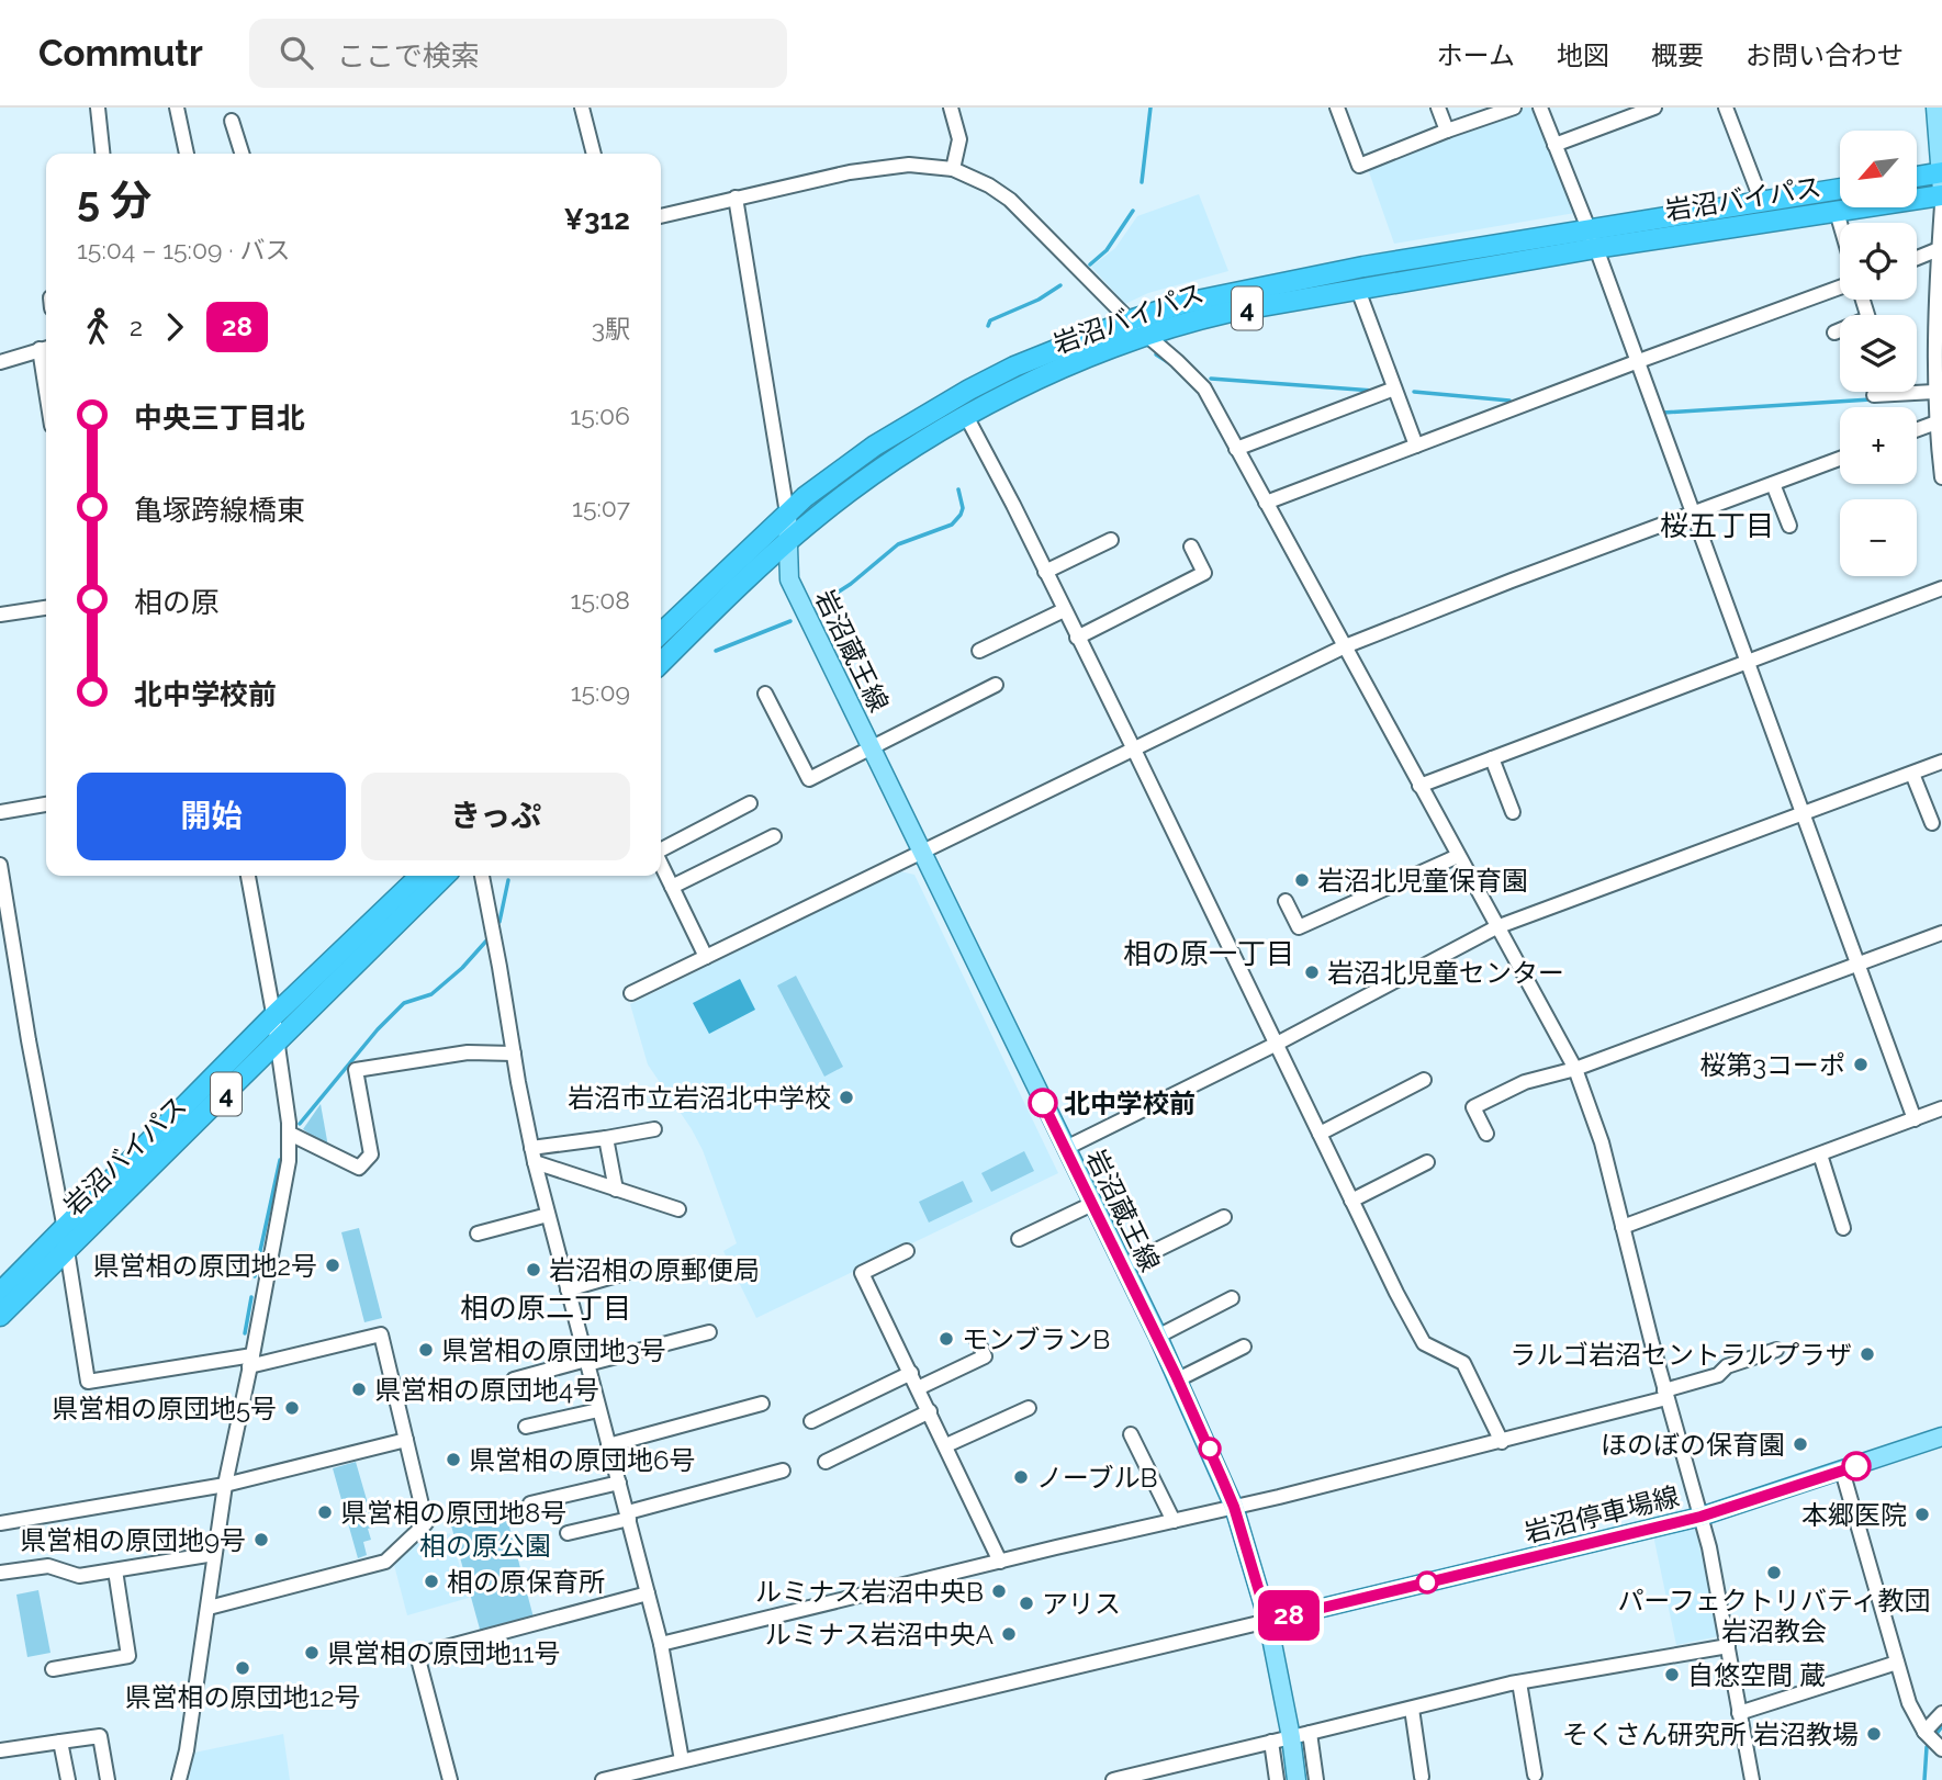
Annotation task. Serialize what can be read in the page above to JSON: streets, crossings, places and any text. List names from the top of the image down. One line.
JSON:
{"streets":{"highway":["岩沼バイパス","4"],"main road":["岩沼蔵王線","岩沼停車場線"]},"crossings":[["岩沼バイパス","岩沼蔵王線"],["岩沼蔵王線","岩沼停車場線"]],"districts":["桜五丁目","相の原一丁目","相の原二丁目"],"parks":["相の原公園"],"places":["岩沼北児童保育園","岩沼北児童センター","桜第3コーポ","岩沼市立岩沼北中学校","北中学校前","県営相の原団地2号","岩沼相の原郵便局","モンブランB","県営相の原団地3号","ラルゴ岩沼セントラルプラザ","県営相の原団地4号","県営相の原団地5号","ほのぼの保育園","県営相の原団地6号","ノーブルB","県営相の原団地8号","本郷医院","県営相の原団地9号","パーフェクトリバティ教団 岩沼教会","相の原保育所","ルミナス岩沼中央B","アリス","ルミナス岩沼中央A","県営相の原団地11号","県営相の原団地12号","自悠空間 蔵","そくさん研究所 岩沼教場"],"lines":["bus line 28"],"north":"bottom left","page":{"header":"Commutr","search":"ここで検索","nav":["ホーム","地図","概要","お問い合わせ"],"on_map":"28","map_buttons":["+","−"],"heading":["5 分","15:04 – 15:09 · バス","¥312"],"legs":["2","28","3駅"],"list":[{"name":"中央三丁目北","value":"15:06"},{"name":"亀塚跨線橋東","value":"15:07"},{"name":"相の原","value":"15:08"},{"name":"北中学校前","value":"15:09"}],"buttons":["開始","きっぷ"]}}
